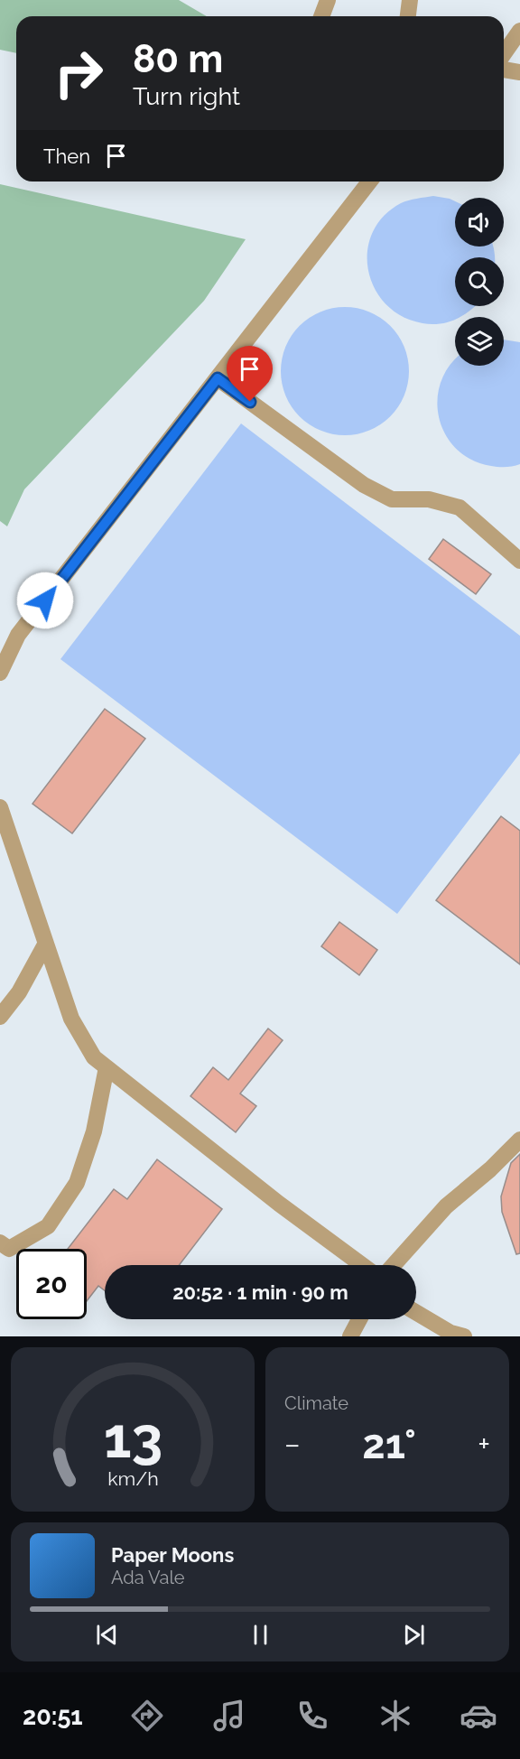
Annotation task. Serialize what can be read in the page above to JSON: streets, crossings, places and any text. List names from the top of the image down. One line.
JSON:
{"page":{"turn":["80 m","Turn right"],"then":"Then","limit":"20","trip":"20:52 · 1 min · 90 m","tile":"Climate","heat":["−","21°","+"],"song":["Paper Moons","Ada Vale"],"tabs":"20:51","gauge":["13","km/h"]}}
